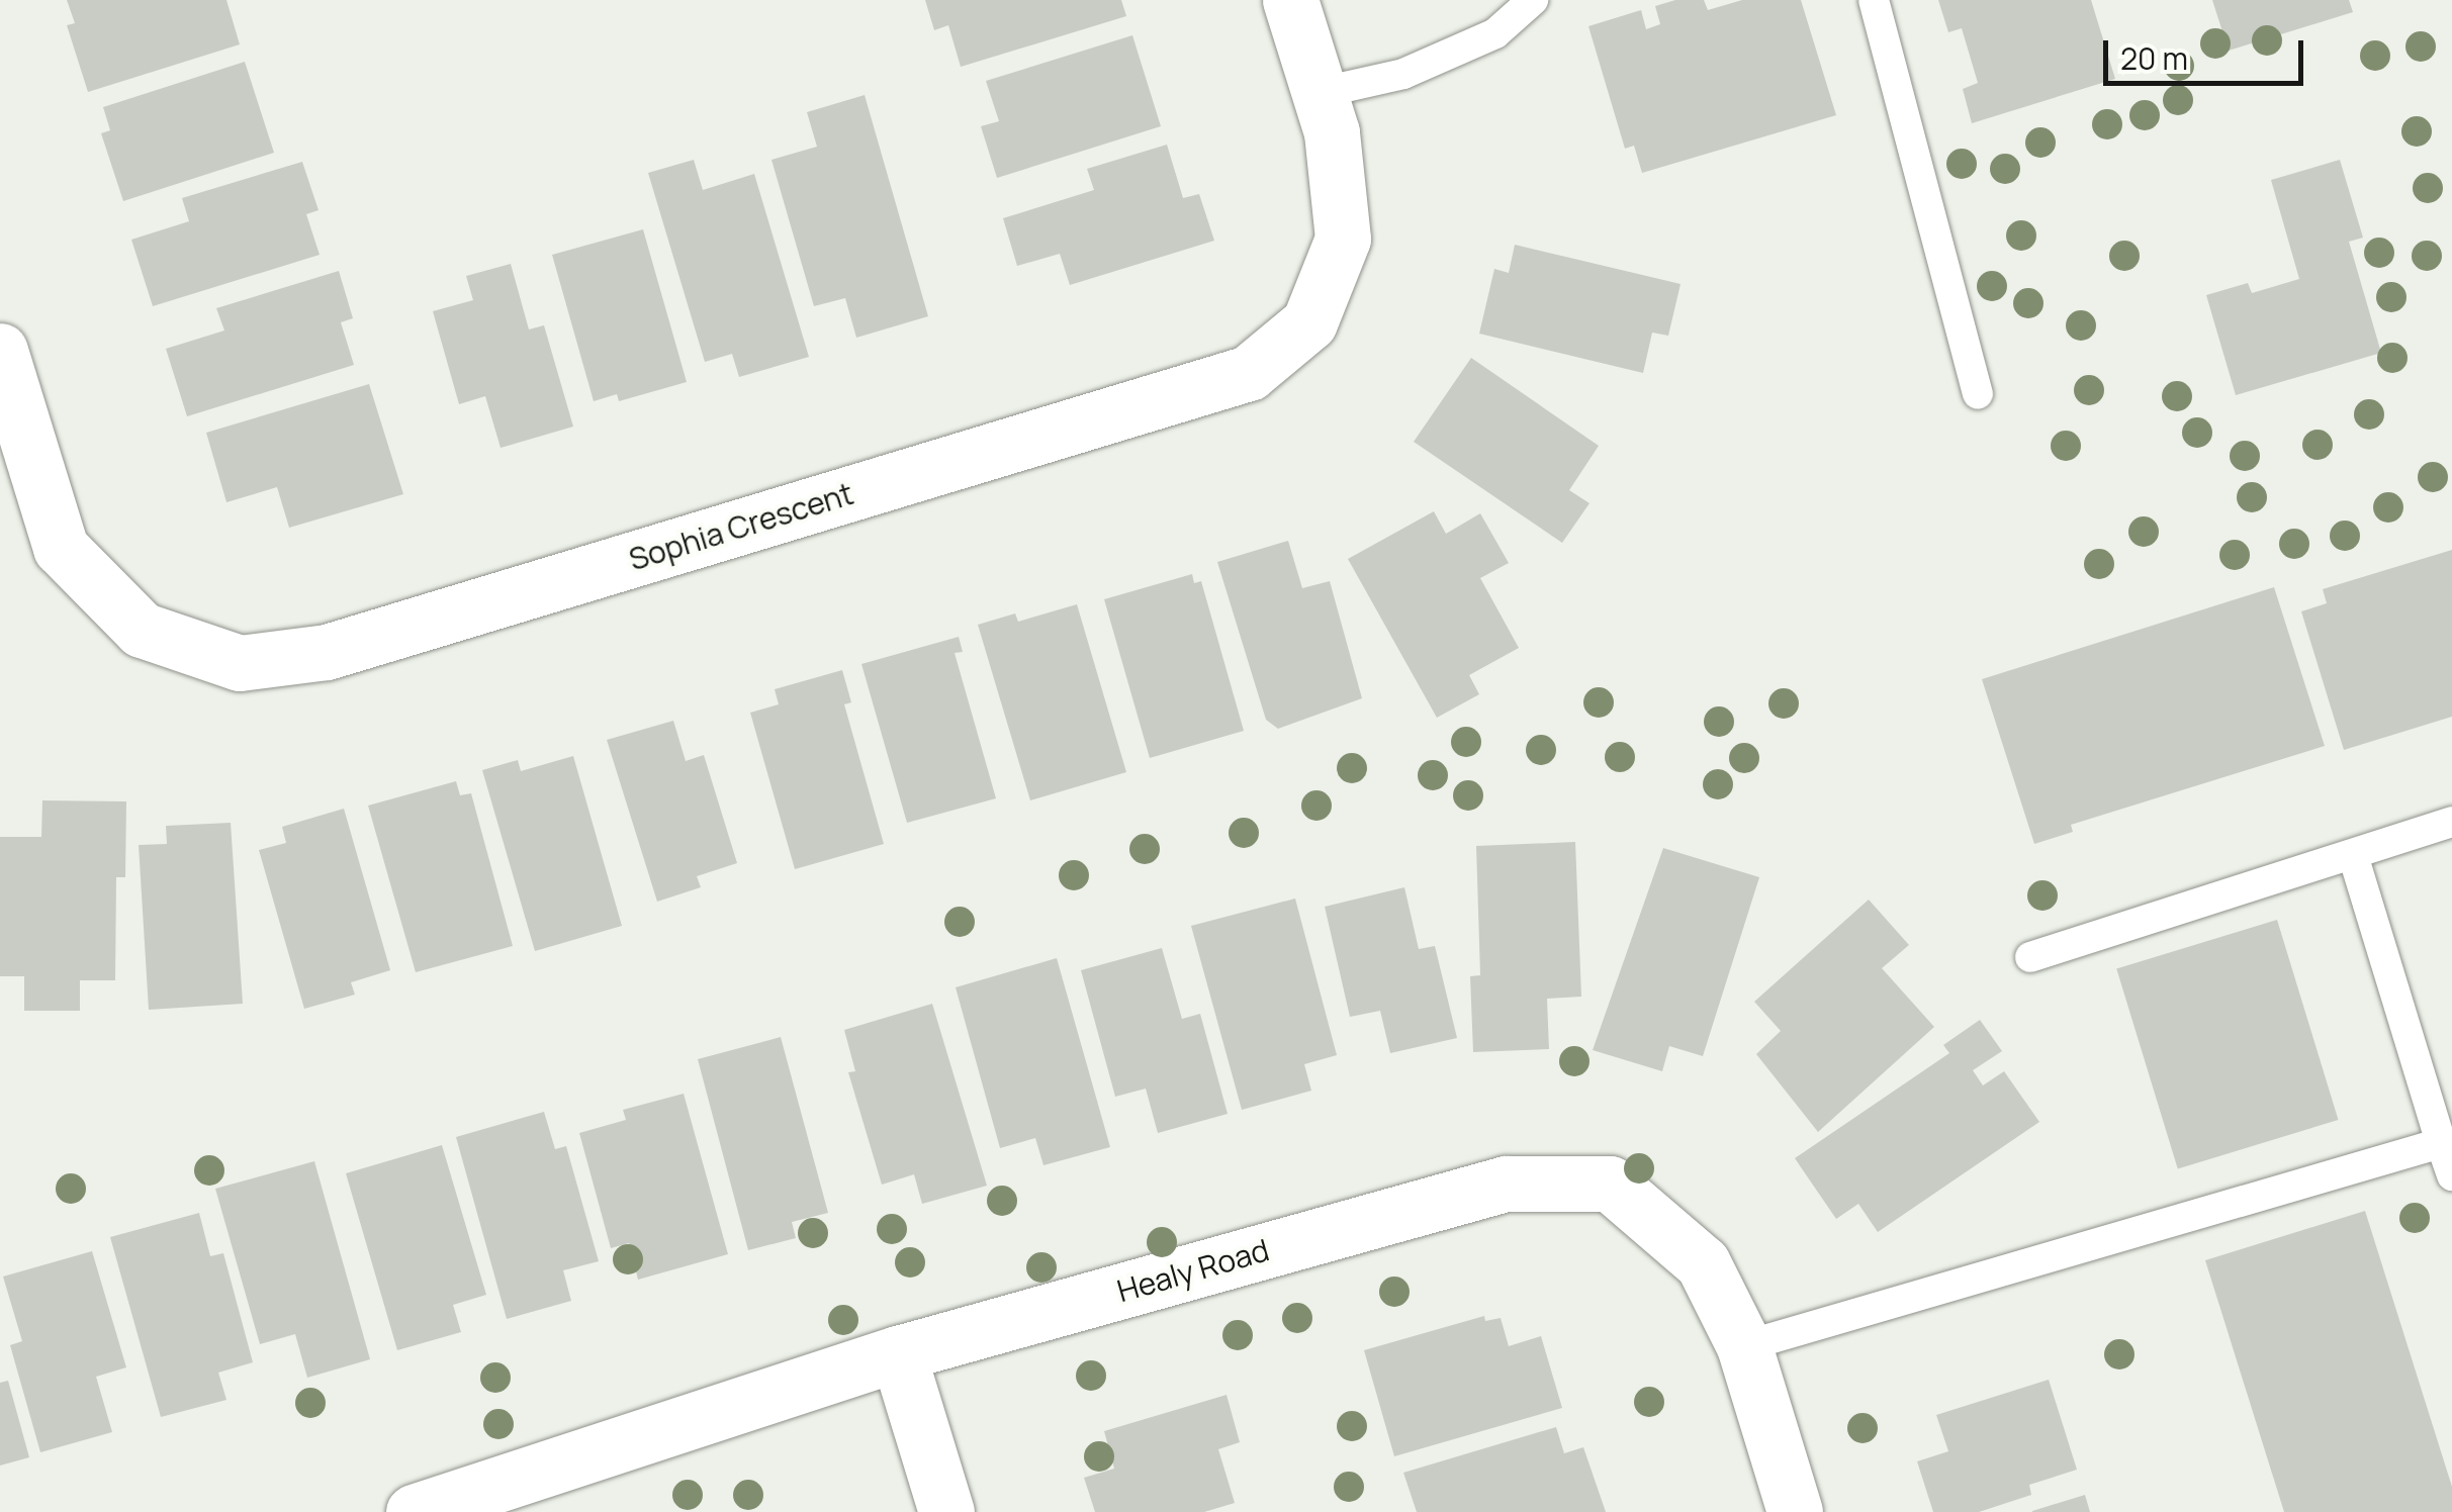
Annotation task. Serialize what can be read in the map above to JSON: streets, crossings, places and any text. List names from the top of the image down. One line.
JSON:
{"streets":{"street":["Sophia Crescent","Healy Road"]},"scale_bar":"20 m"}
